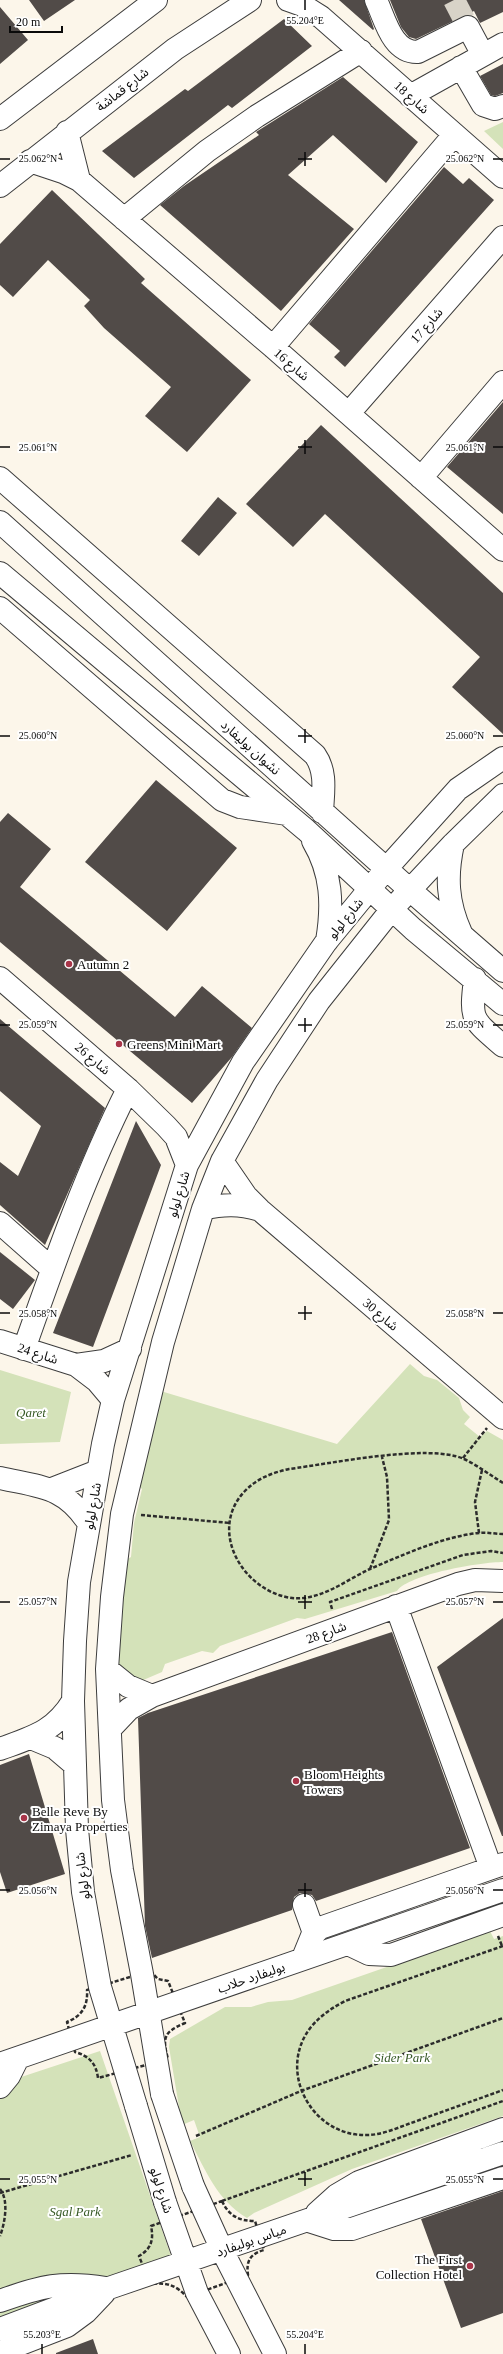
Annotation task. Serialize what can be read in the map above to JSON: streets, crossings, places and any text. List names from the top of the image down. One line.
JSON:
{"streets":{"street":["شارع قماشة","شارع 18","شارع 17","شارع 16","نشوان بوليفارد","شارع لولو","شارع 26","شارع 30","شارع 24","شارع 28","بوليفارد حلاب","مياس بوليفارد"]},"crossings":[["شارع قماشة","شارع 16"],["شارع 17","شارع 16"],["نشوان بوليفارد","شارع لولو"],["شارع لولو","شارع 26"],["شارع لولو","شارع 24"],["شارع لولو","بوليفارد حلاب"],["شارع لولو","مياس بوليفارد"]],"parks":["Qaret","Sider Park","Sgal Park"],"places":["Autumn 2","Greens Mini Mart","Bloom Heights Towers","Belle Reve By Zimaya Properties","The First Collection Hotel"],"scale_bar":"20 m","coordinates":["55.204°E","25.062°N","25.061°N","25.060°N","25.059°N","25.058°N","25.057°N","25.056°N","25.055°N","55.203°E"]}
